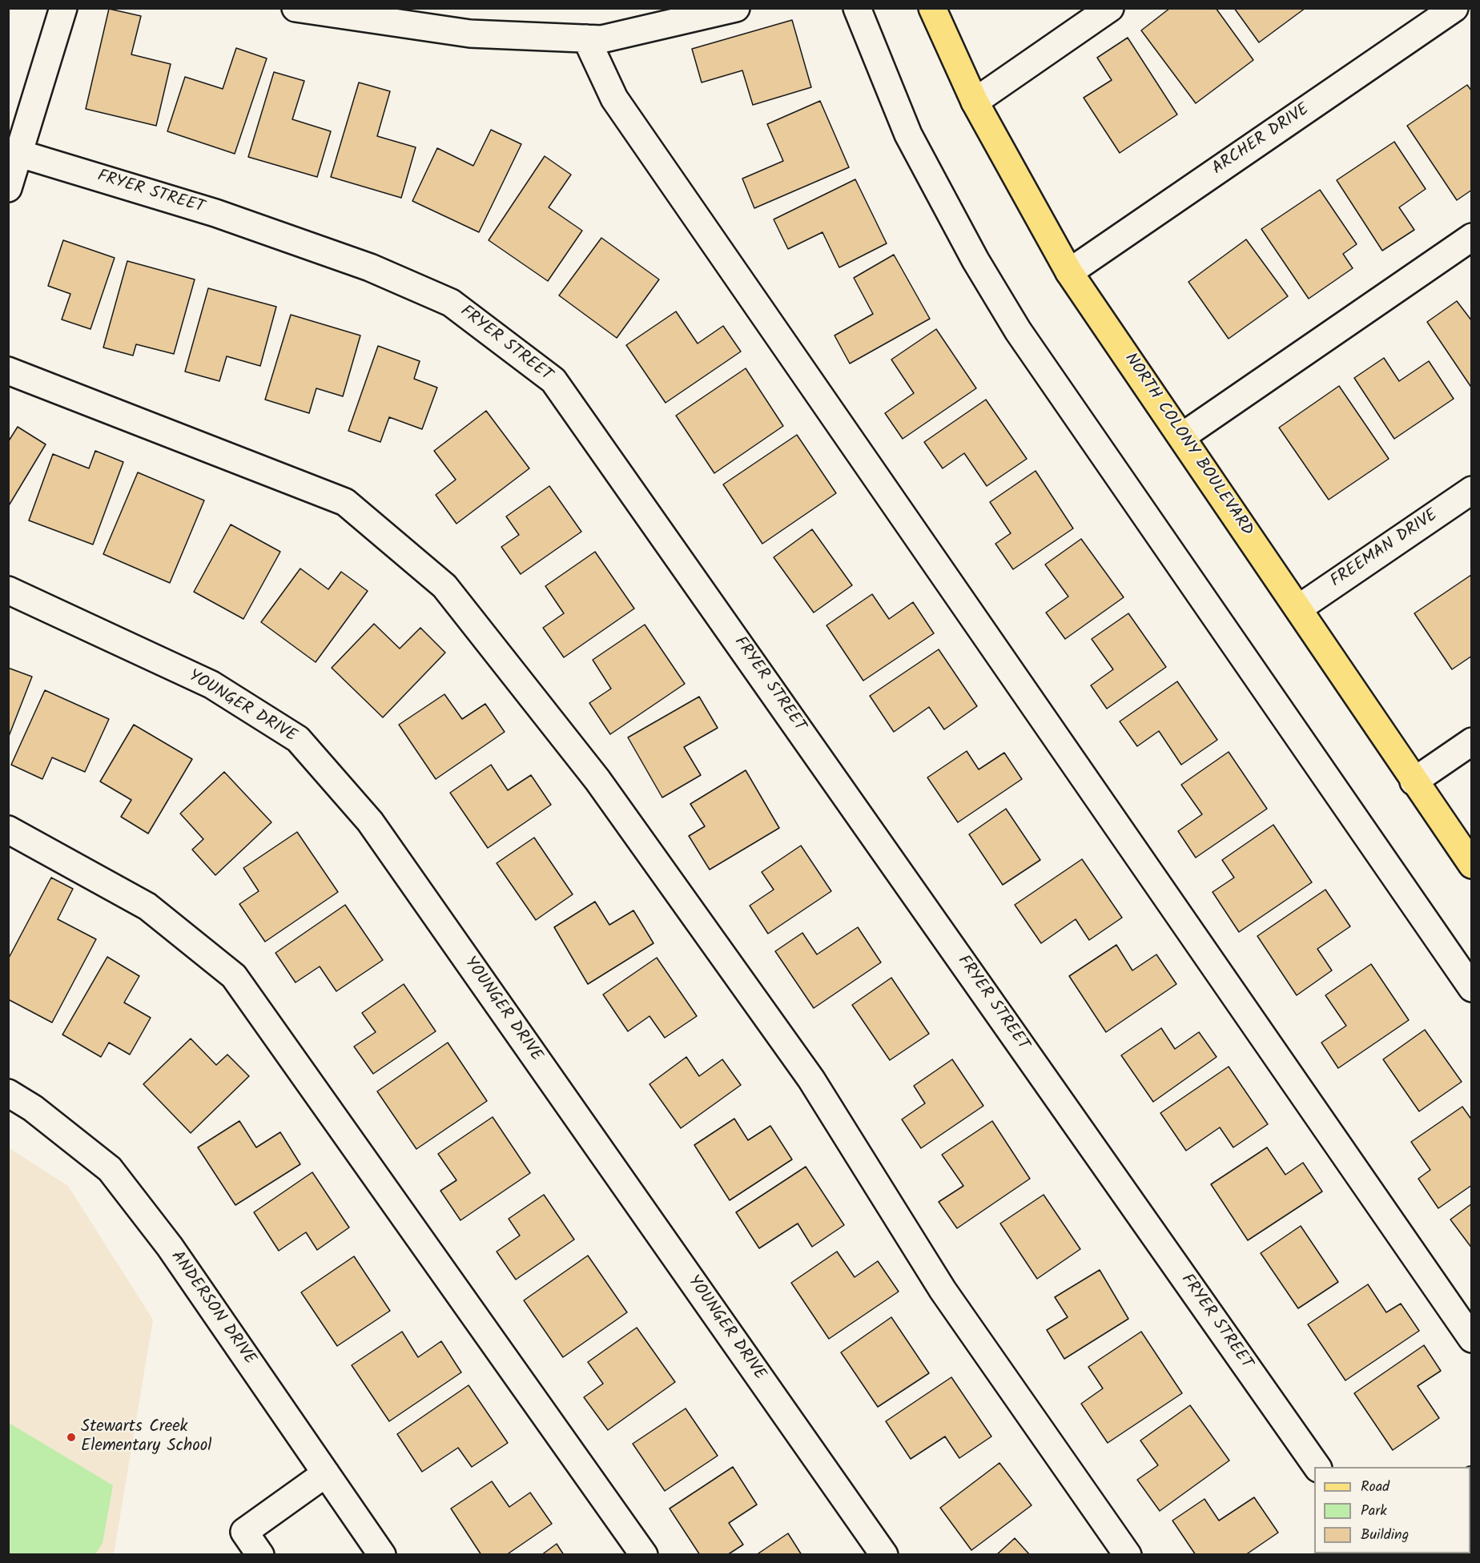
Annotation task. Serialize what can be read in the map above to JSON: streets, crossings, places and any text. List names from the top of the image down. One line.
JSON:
{"streets":{"main road":["NORTH COLONY BOULEVARD"],"street":["ARCHER DRIVE","FRYER STREET","FREEMAN DRIVE","YOUNGER DRIVE","ANDERSON DRIVE"]},"crossings":[["ARCHER DRIVE","NORTH COLONY BOULEVARD"],["NORTH COLONY BOULEVARD","FREEMAN DRIVE"]],"places":["Stewarts Creek Elementary School"],"legend":["Road","Park","Building"]}
